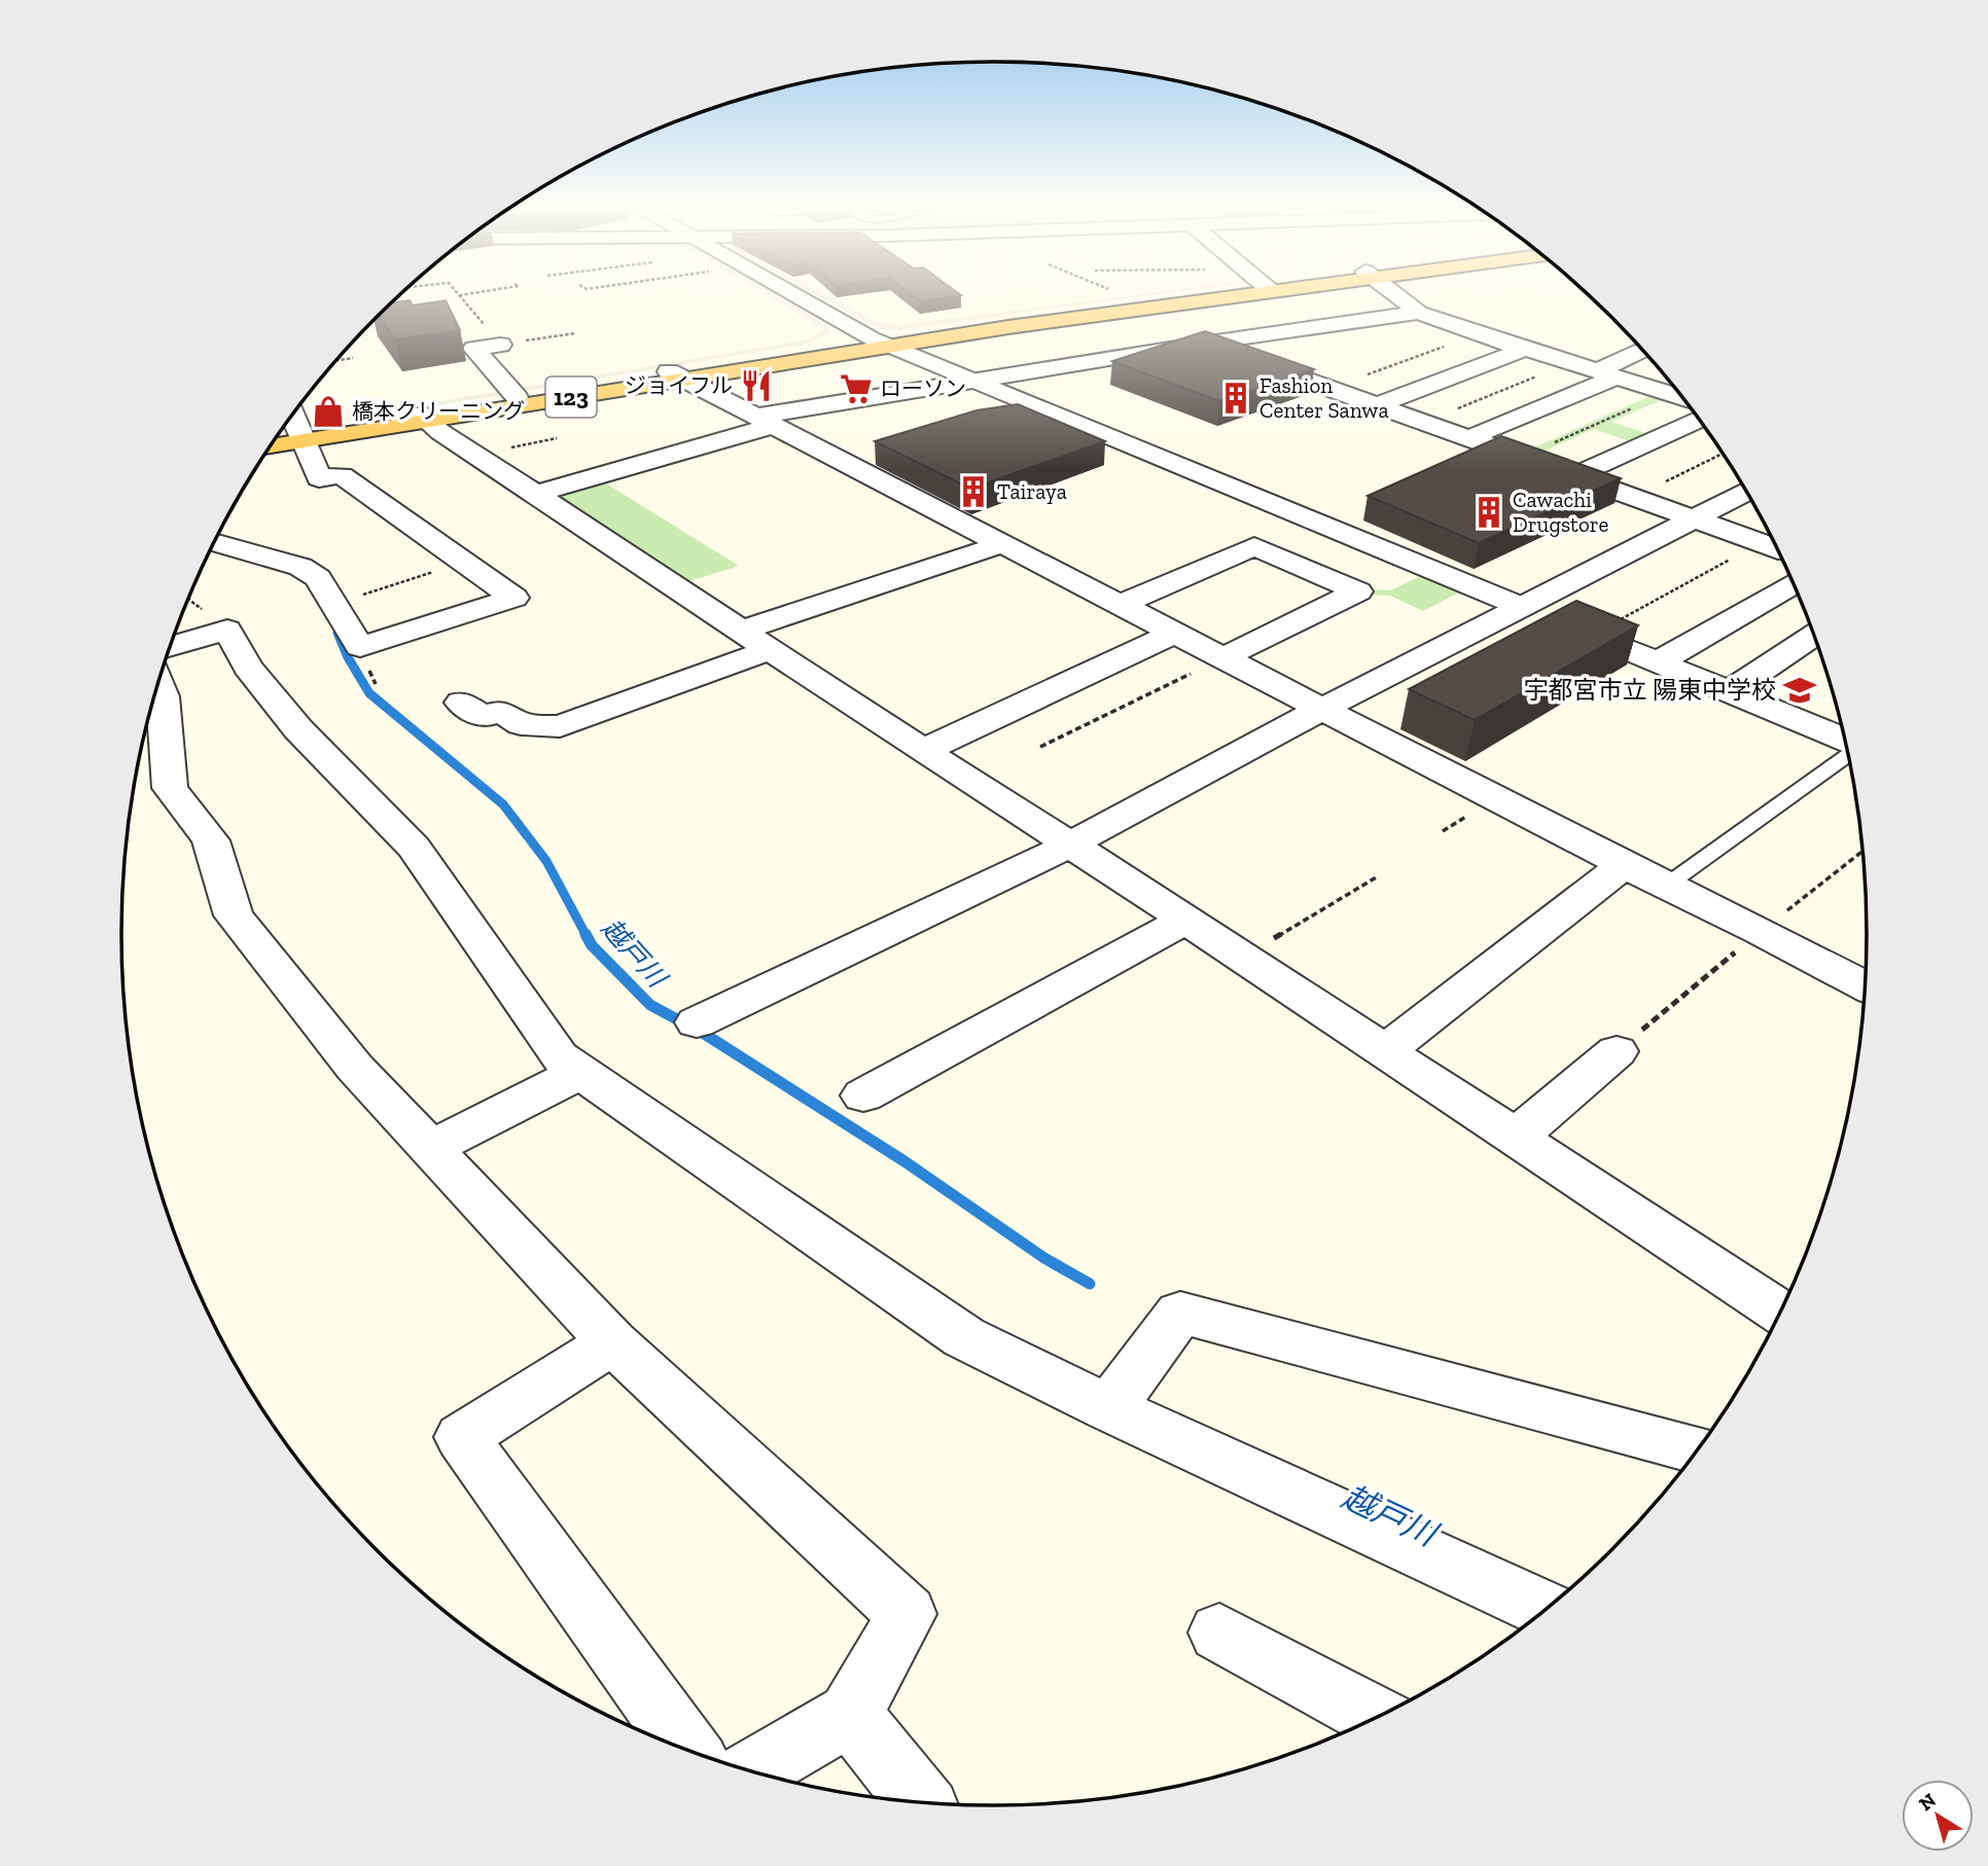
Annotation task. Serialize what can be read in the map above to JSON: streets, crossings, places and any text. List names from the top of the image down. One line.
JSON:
{"streets":{"highway":["123"]},"water":["越戸川"],"places":{"restaurant":["ジョイフル"],"supermarket":["ローソン"],"building":["Fashion Center Sanwa","Tairaya","Cawachi Drugstore"],"shop":["橋本クリーニング"],"school or university":["宇都宮市立 陽東中学校"]},"north":"top left"}
